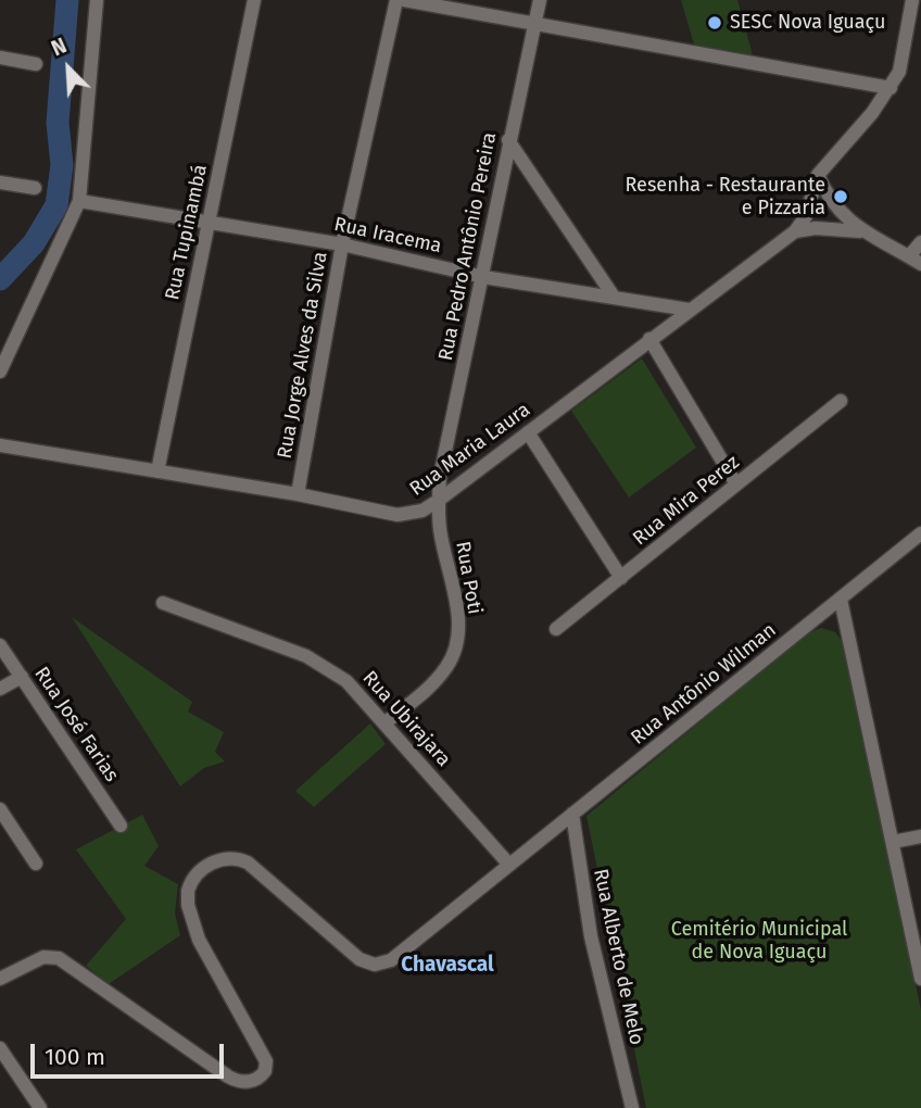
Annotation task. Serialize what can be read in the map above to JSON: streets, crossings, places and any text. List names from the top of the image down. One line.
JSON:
{"streets":{"street":["Rua Tupinambá","Rua Iracema","Rua Pedro Antônio Pereira","Rua Jorge Alves da Silva","Rua Maria Laura","Rua Mira Perez","Rua Poti","Rua Antônio Wilman","Rua Ubirajara","Rua José Farias","Rua Alberto de Melo"]},"crossings":[["Rua Tupinambá","Rua Iracema"],["Rua Tupinambá","Rua Maria Laura"],["Rua Iracema","Rua Pedro Antônio Pereira"],["Rua Iracema","Rua Jorge Alves da Silva"],["Rua Iracema","Rua Maria Laura"],["Rua Pedro Antônio Pereira","Rua Maria Laura"],["Rua Pedro Antônio Pereira","Rua Poti"],["Rua Jorge Alves da Silva","Rua Maria Laura"],["Rua Maria Laura","Rua Poti"],["Rua Poti","Rua Ubirajara"],["Rua Antônio Wilman","Rua Ubirajara"],["Rua Antônio Wilman","Rua Alberto de Melo"]],"districts":["Chavascal"],"parks":["Cemitério Municipal de Nova Iguaçu"],"places":["SESC Nova Iguaçu","Resenha - Restaurante e Pizzaria"],"scale_bar":"100 m","north":"top left"}
